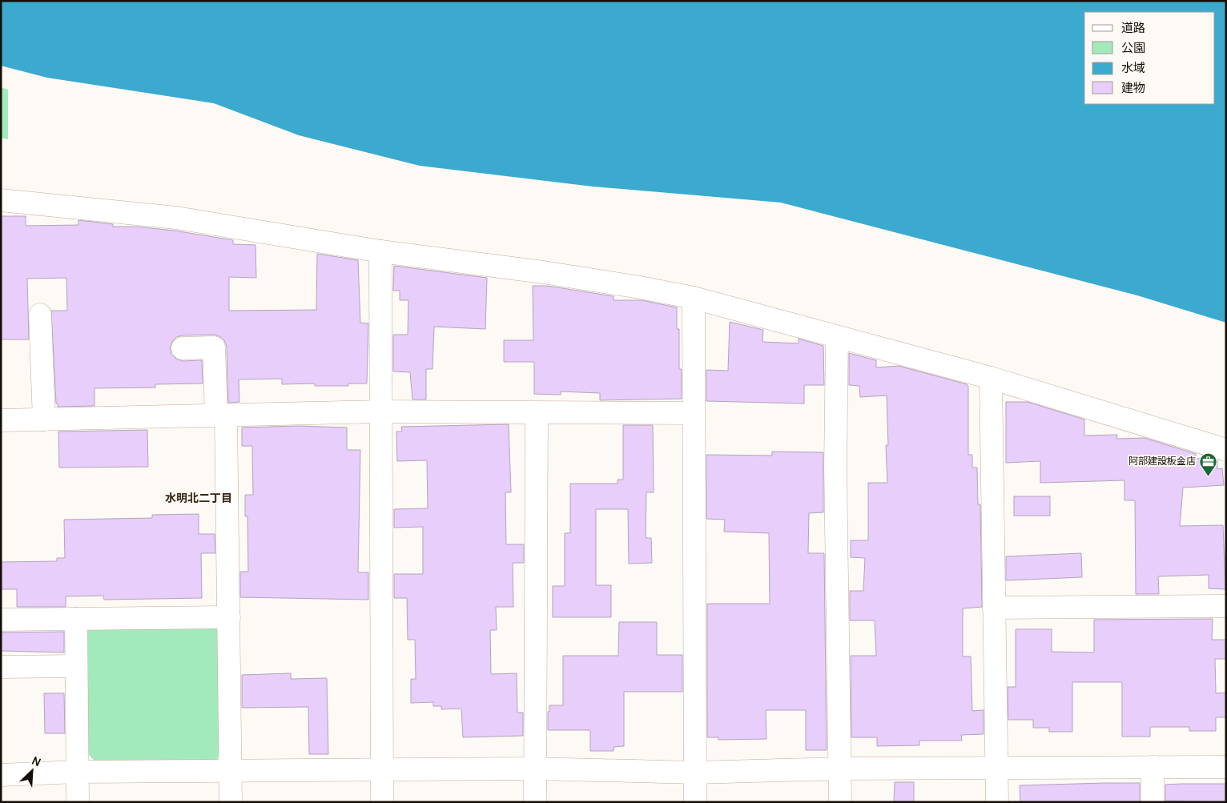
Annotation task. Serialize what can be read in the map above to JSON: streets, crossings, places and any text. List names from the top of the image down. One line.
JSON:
{"districts":["水明北二丁目"],"places":{"office":["阿部建設板金店"]},"legend":["道路","公園","水域","建物"],"north":"top right"}
